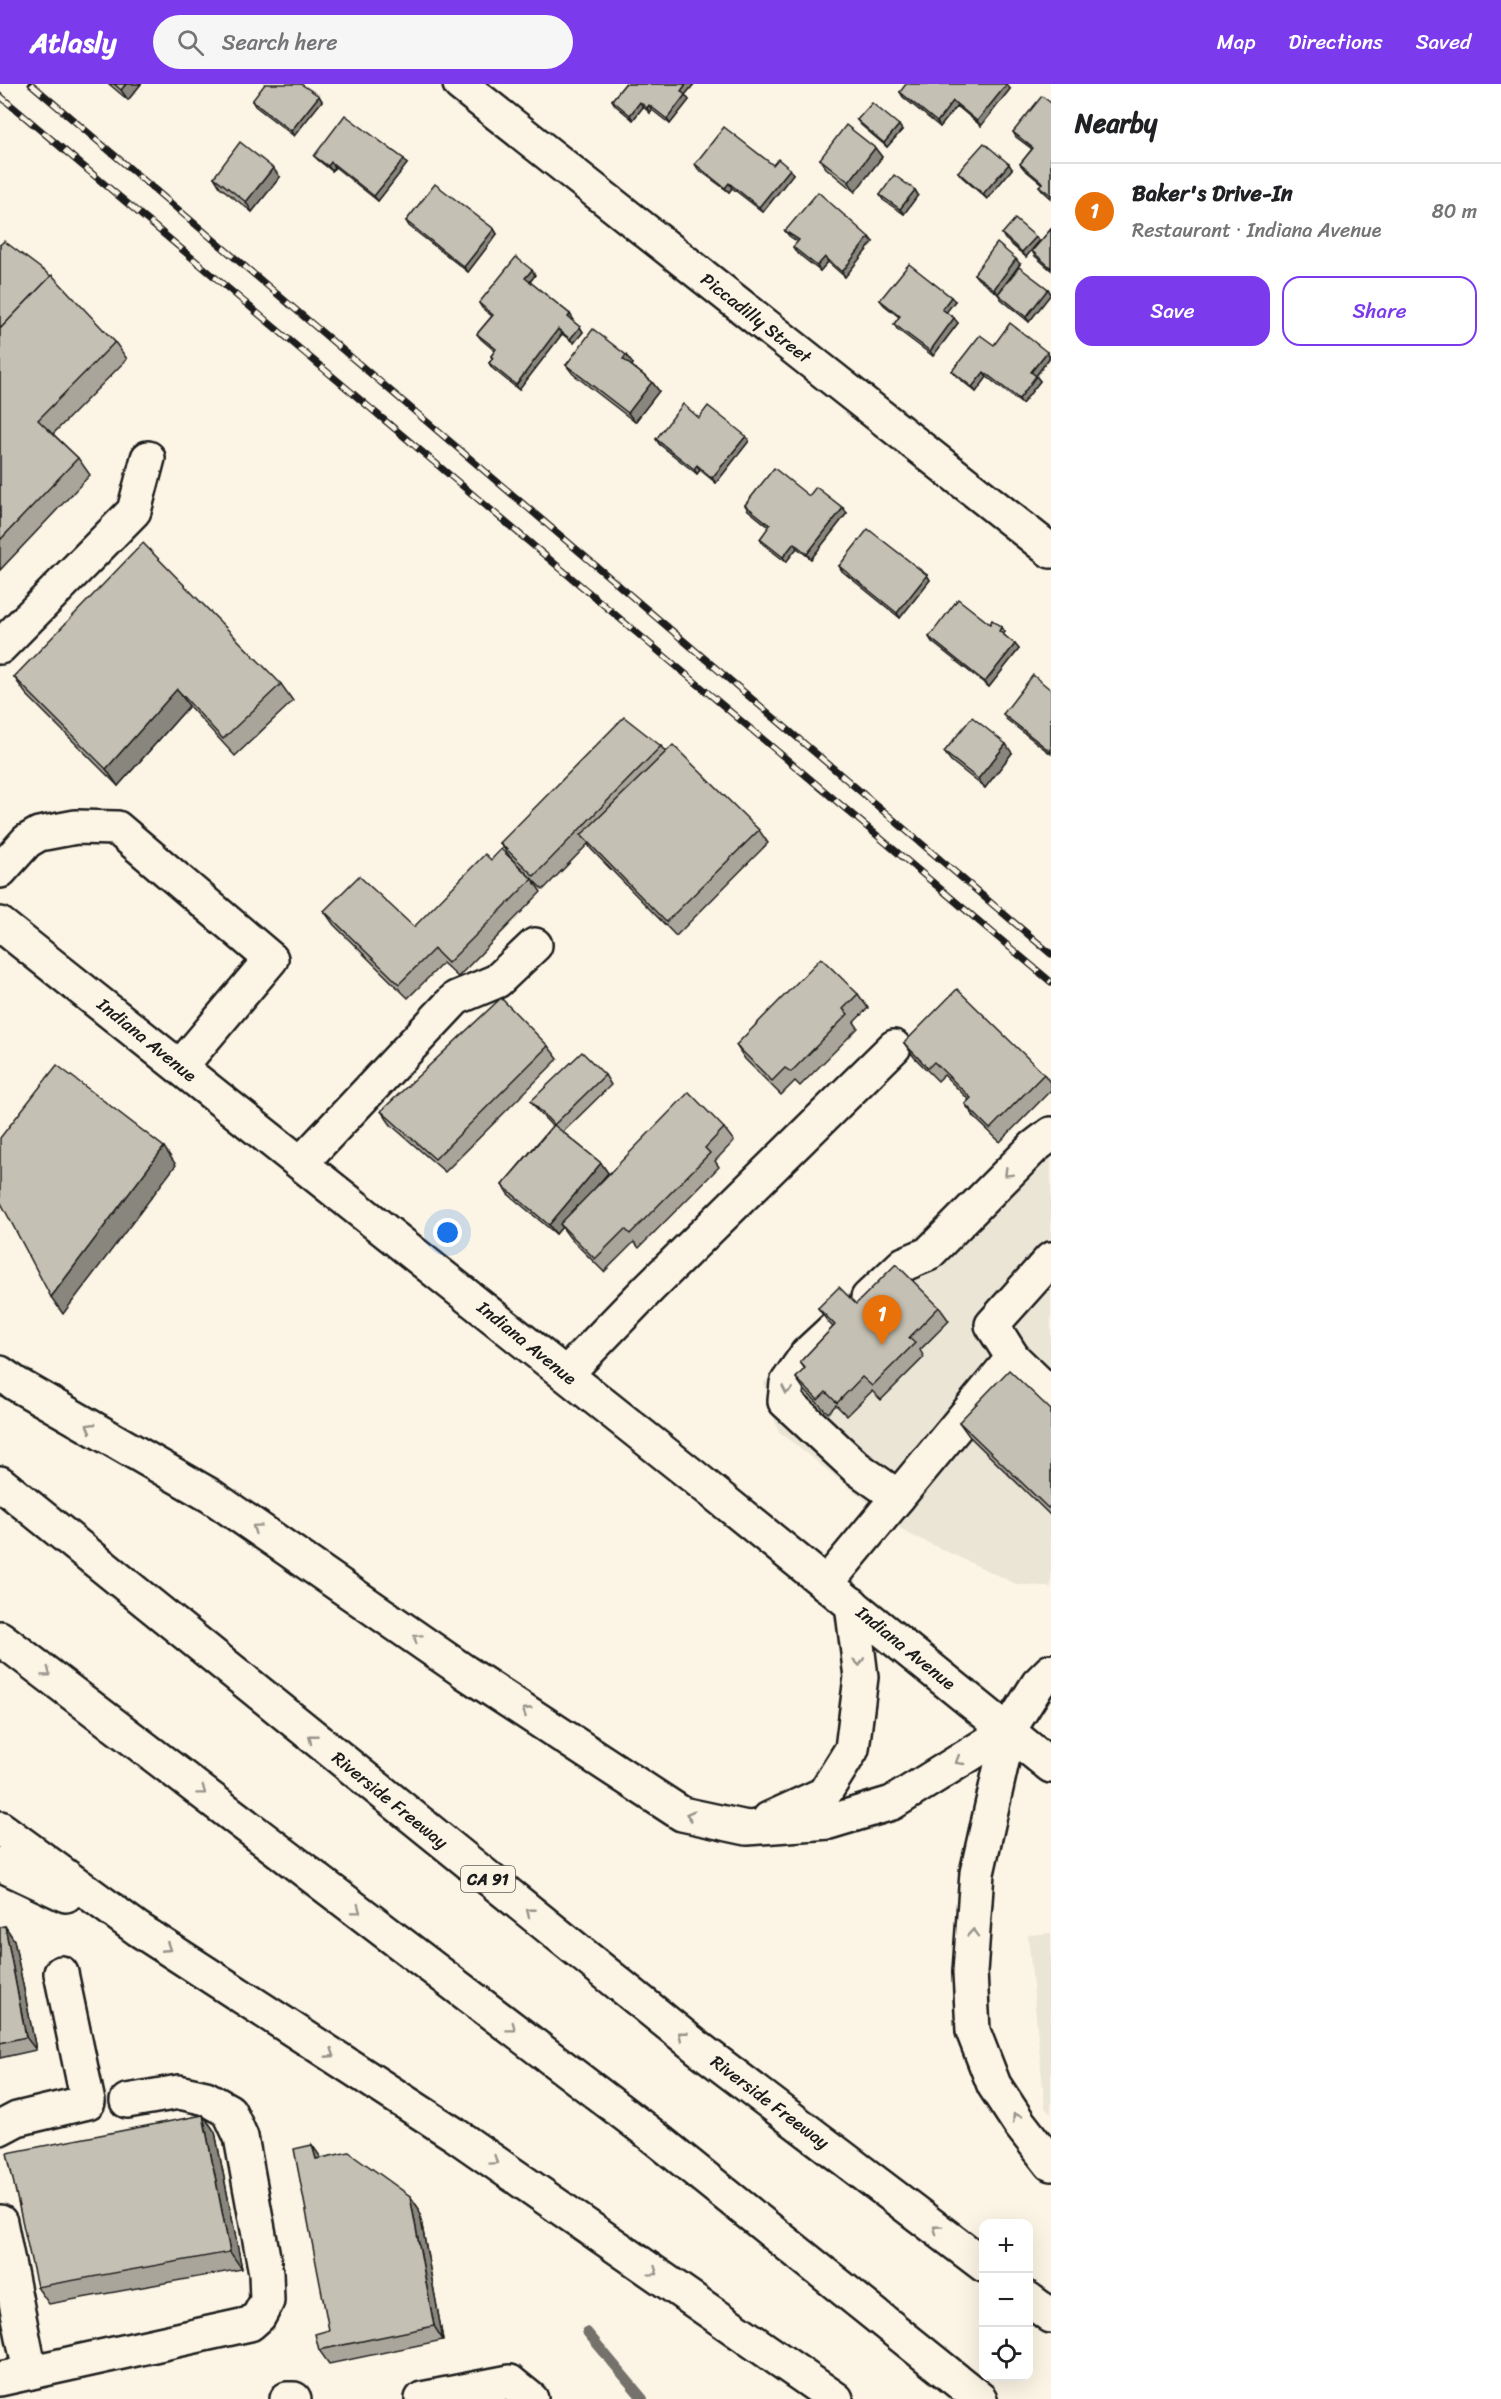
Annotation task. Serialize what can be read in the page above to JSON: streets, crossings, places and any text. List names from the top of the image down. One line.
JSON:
{"streets":{"main road":["Piccadilly Street","Indiana Avenue","Riverside Freeway","CA 91"]},"page":{"header":"Atlasly","search":"Search here","nav":["Map","Directions","Saved"],"heading":"Nearby","list":[{"mark":"1","name":"Baker's Drive-In","note":"Restaurant · Indiana Avenue","value":"80 m"}],"buttons":["Save","Share"],"pins":"1","map_buttons":["+","−"]}}
